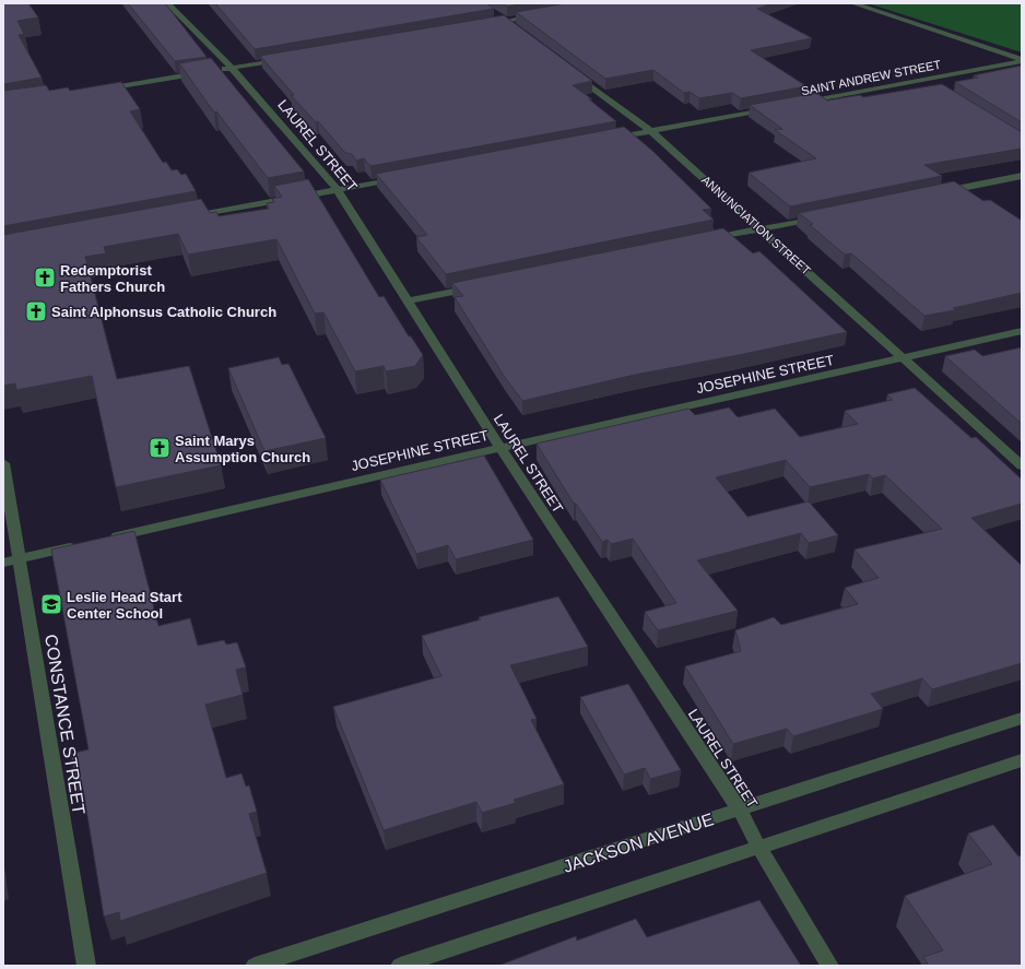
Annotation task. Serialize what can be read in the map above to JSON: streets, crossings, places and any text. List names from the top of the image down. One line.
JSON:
{"streets":{"street":["SAINT ANDREW STREET","LAUREL STREET","ANNUNCIATION STREET","JOSEPHINE STREET","CONSTANCE STREET","JACKSON AVENUE"]},"crossings":[["LAUREL STREET","JOSEPHINE STREET"],["LAUREL STREET","JACKSON AVENUE"],["ANNUNCIATION STREET","JOSEPHINE STREET"]],"places":{"church":["Redemptorist Fathers Church","Saint Alphonsus Catholic Church","Saint Marys Assumption Church"],"school or university":["Leslie Head Start Center School"]}}
